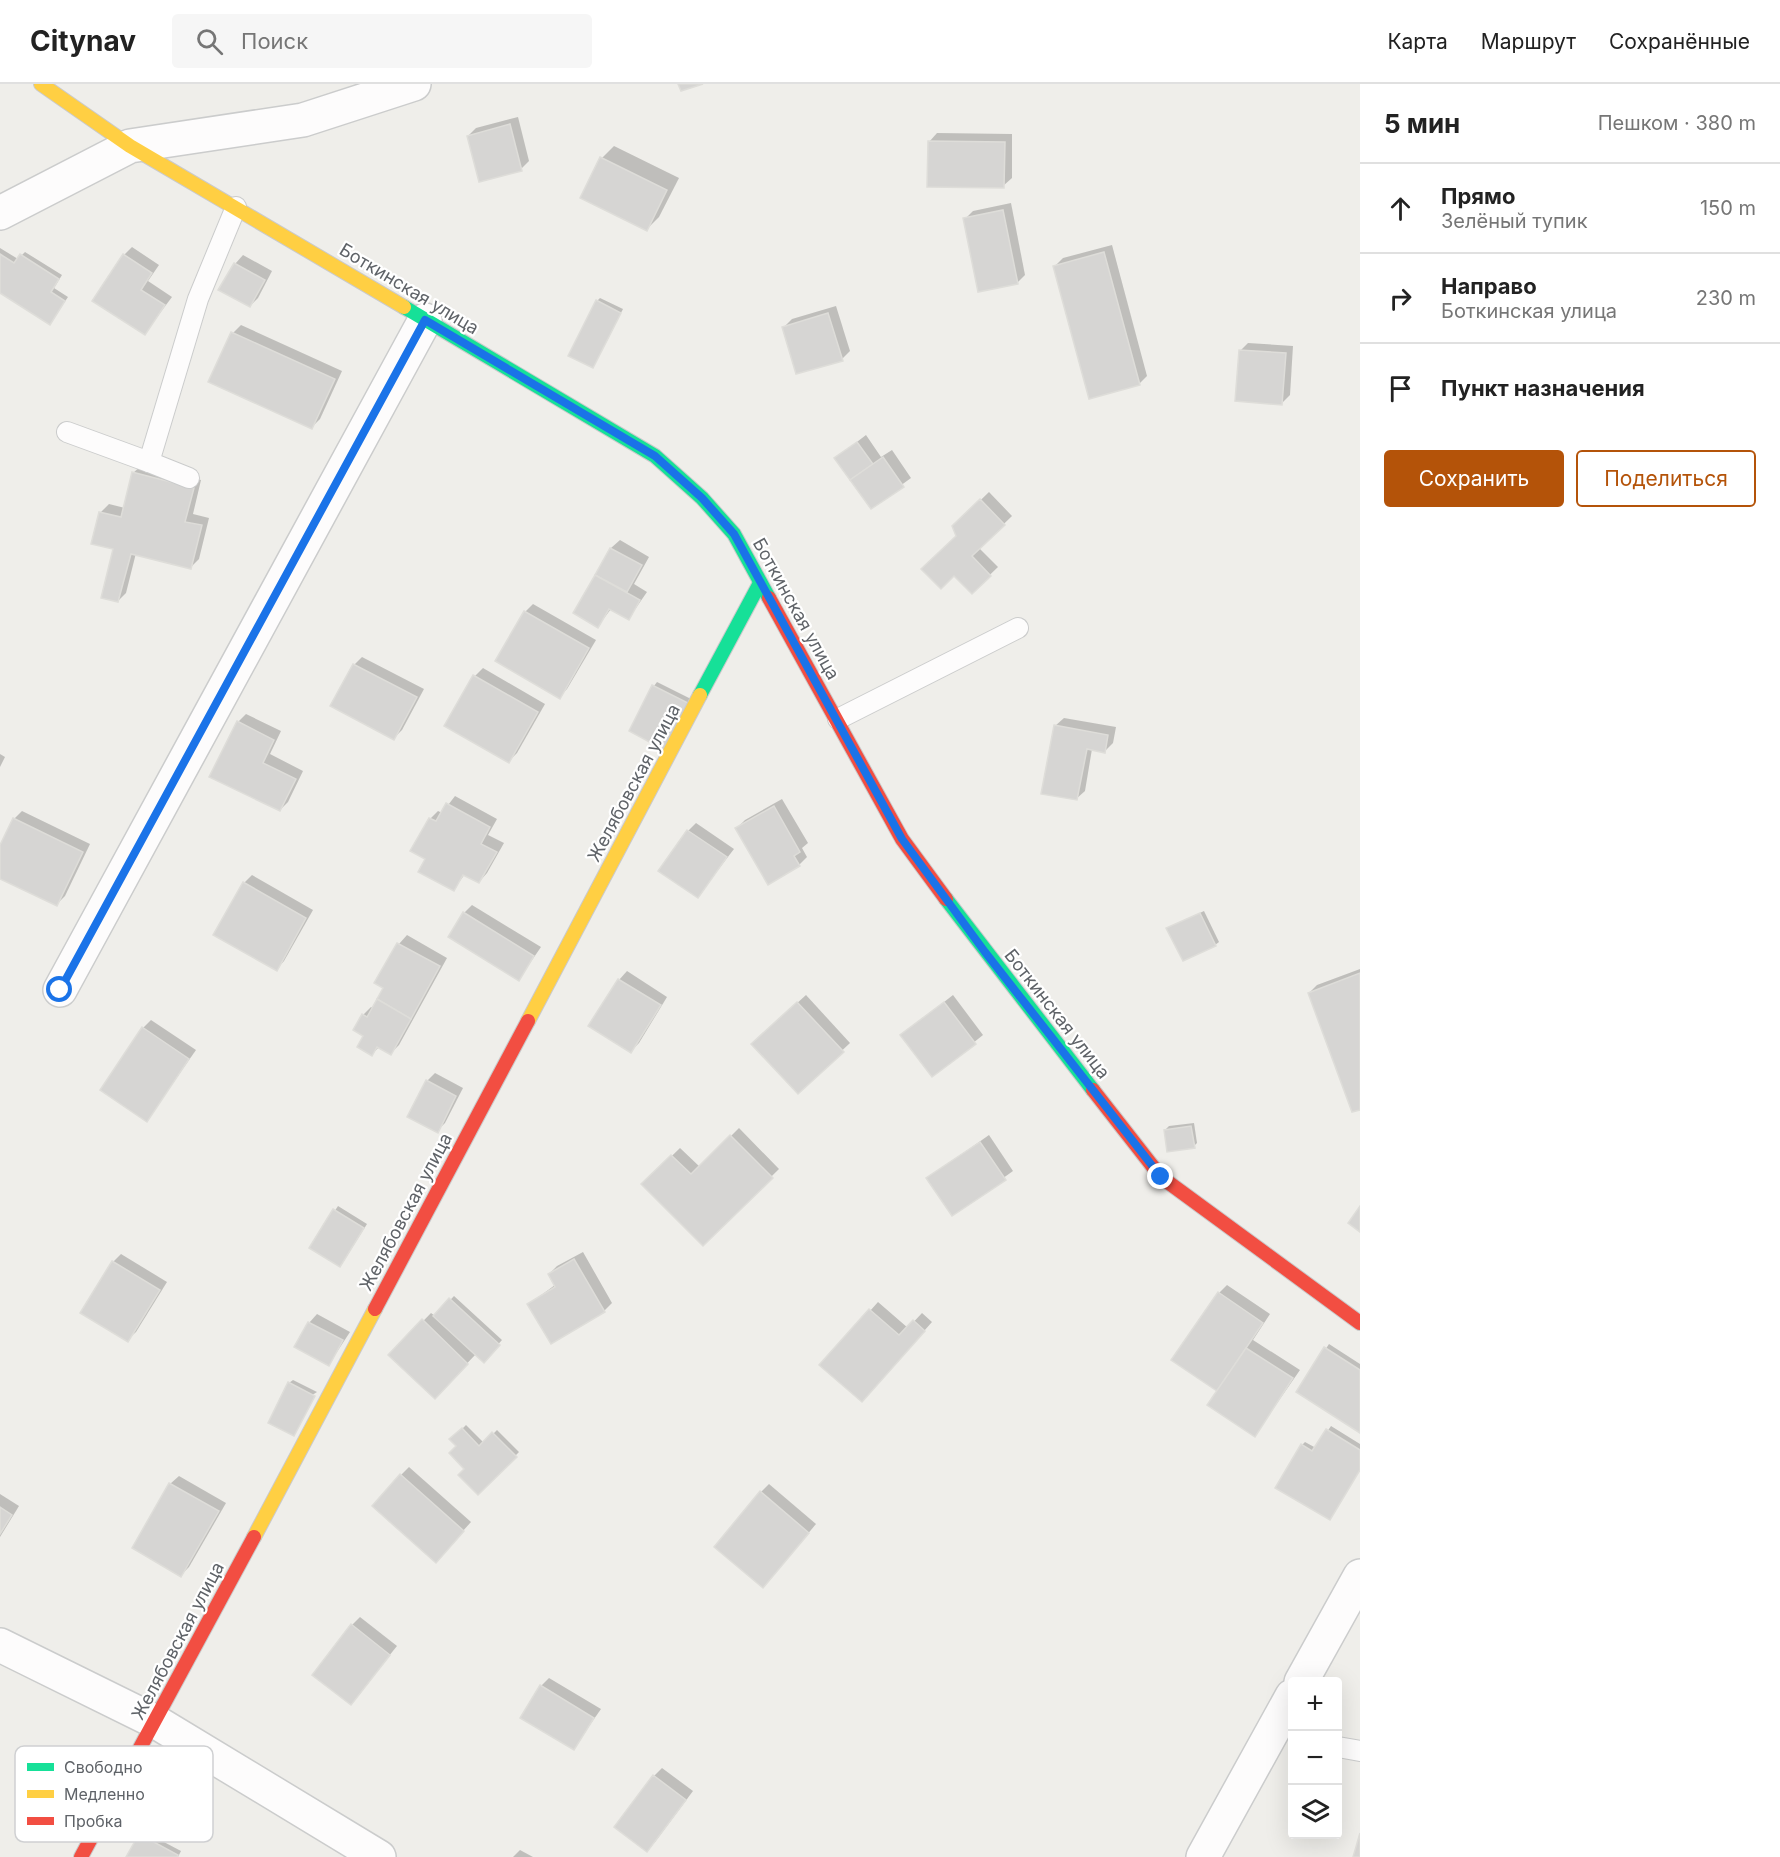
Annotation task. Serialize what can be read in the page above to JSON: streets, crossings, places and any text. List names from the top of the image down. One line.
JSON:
{"streets":{"street":["Боткинская улица","Желябовская улица"]},"crossings":[["Боткинская улица","Желябовская улица"]],"legend":["Свободно","Медленно","Пробка"],"page":{"header":"Citynav","search":"Поиск","nav":["Карта","Маршрут","Сохранённые"],"heading":["5 мин","Пешком · 380 m"],"list":[["Прямо","Зелёный тупик","150 m"],["Направо","Боткинская улица","230 m"],"Пункт назначения"],"buttons":["Сохранить","Поделиться"],"map_buttons":["+","−"]}}
